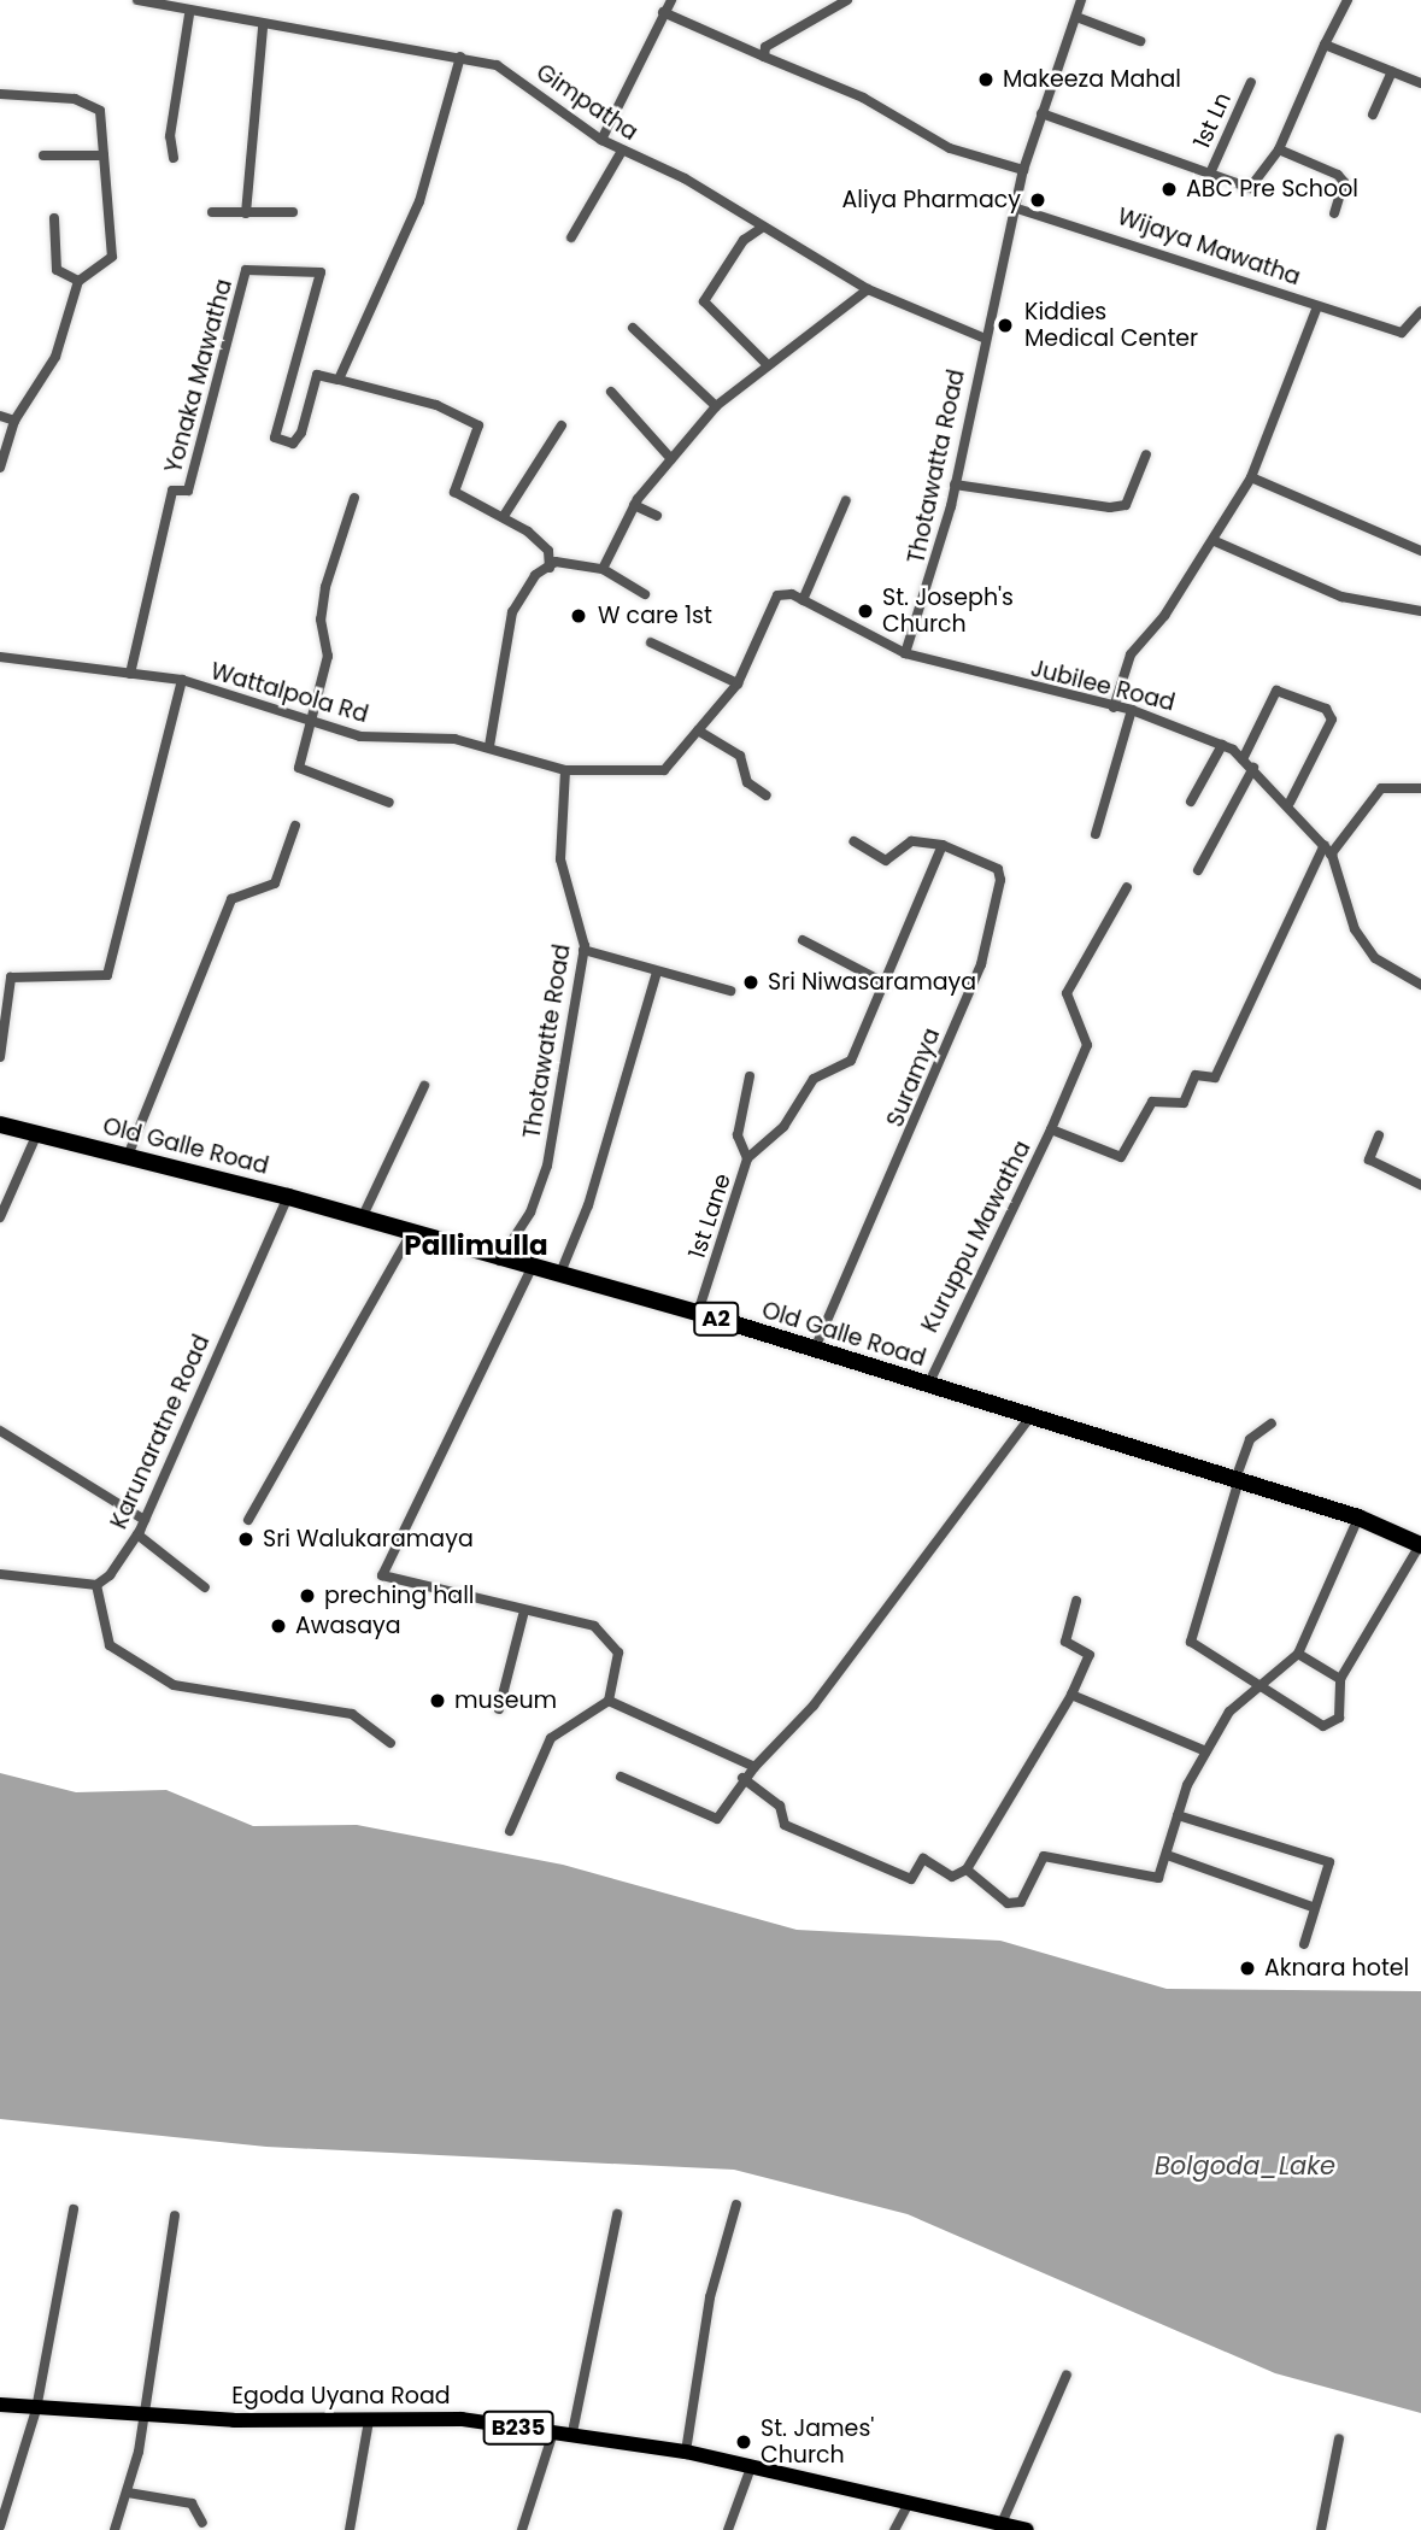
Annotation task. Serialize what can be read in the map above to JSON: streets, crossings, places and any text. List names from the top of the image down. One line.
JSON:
{"streets":{"highway":["Old Galle Road","A2"],"main road":["Egoda Uyana Road","B235"],"street":["Gimpatha","1st Ln","Wijaya Mawatha","Yonaka Mawatha","Thotawatta Road","Jubilee Road","Wattalpola Rd","Thotawatte Road","Suramya","1st Lane","Kuruppu Mawatha","Karunaratne Road"]},"crossings":[["Gimpatha","Thotawatta Road"],["Wijaya Mawatha","Thotawatta Road"],["Yonaka Mawatha","Wattalpola Rd"],["Thotawatta Road","Jubilee Road"],["Jubilee Road","Kuruppu Mawatha"],["Wattalpola Rd","Thotawatte Road"],["Thotawatte Road","Old Galle Road"],["Suramya","Old Galle Road"],["Suramya","1st Lane"],["Old Galle Road","1st Lane"],["Old Galle Road","Kuruppu Mawatha"],["Old Galle Road","Karunaratne Road"]],"districts":["Pallimulla"],"water":["Bolgoda_Lake"],"places":["Makeeza Mahal","ABC Pre School","Aliya Pharmacy","Kiddies Medical Center","St. Joseph's Church","W care 1st","Sri Niwasaramaya","Sri Walukaramaya","preching hall","Awasaya","museum","Aknara hotel","St. James' Church"]}
